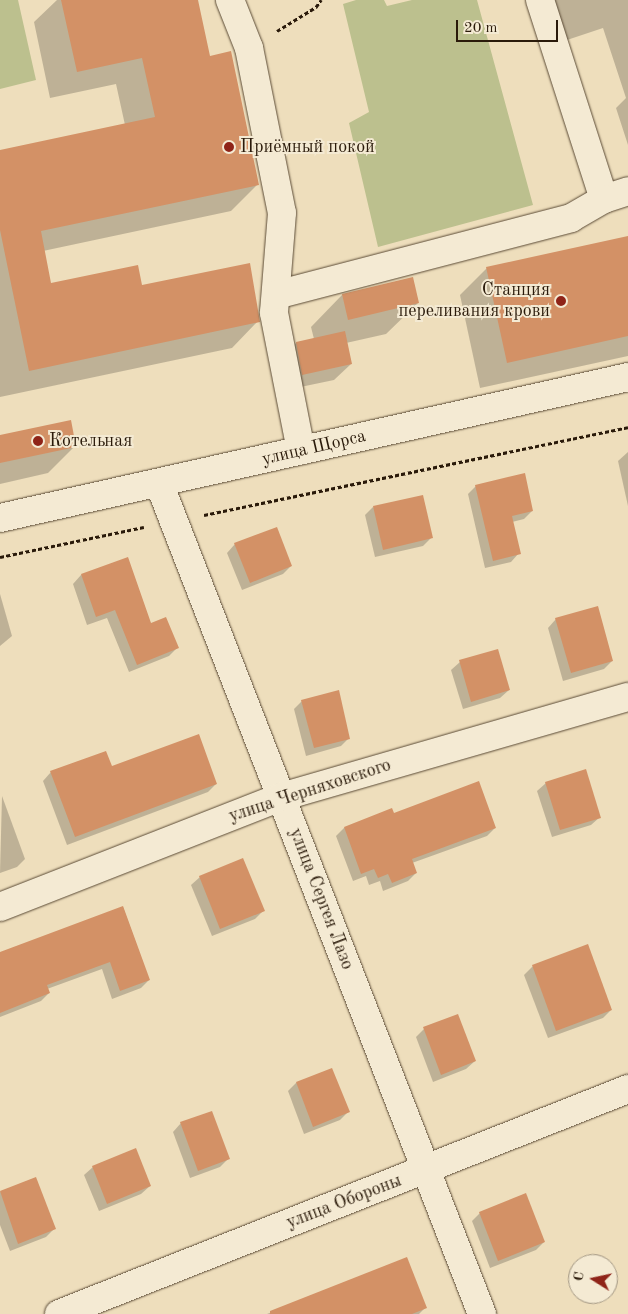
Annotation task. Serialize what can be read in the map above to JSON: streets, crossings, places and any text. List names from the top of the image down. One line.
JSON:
{"streets":{"street":["улица Щорса","улица Черняховского","улица Сергея Лазо","улица Обороны"]},"crossings":[["улица Щорса","улица Сергея Лазо"],["улица Черняховского","улица Сергея Лазо"],["улица Сергея Лазо","улица Обороны"]],"places":["Приёмный покой","Станция переливания крови","Котельная"],"scale_bar":"20 m","north":"left"}
